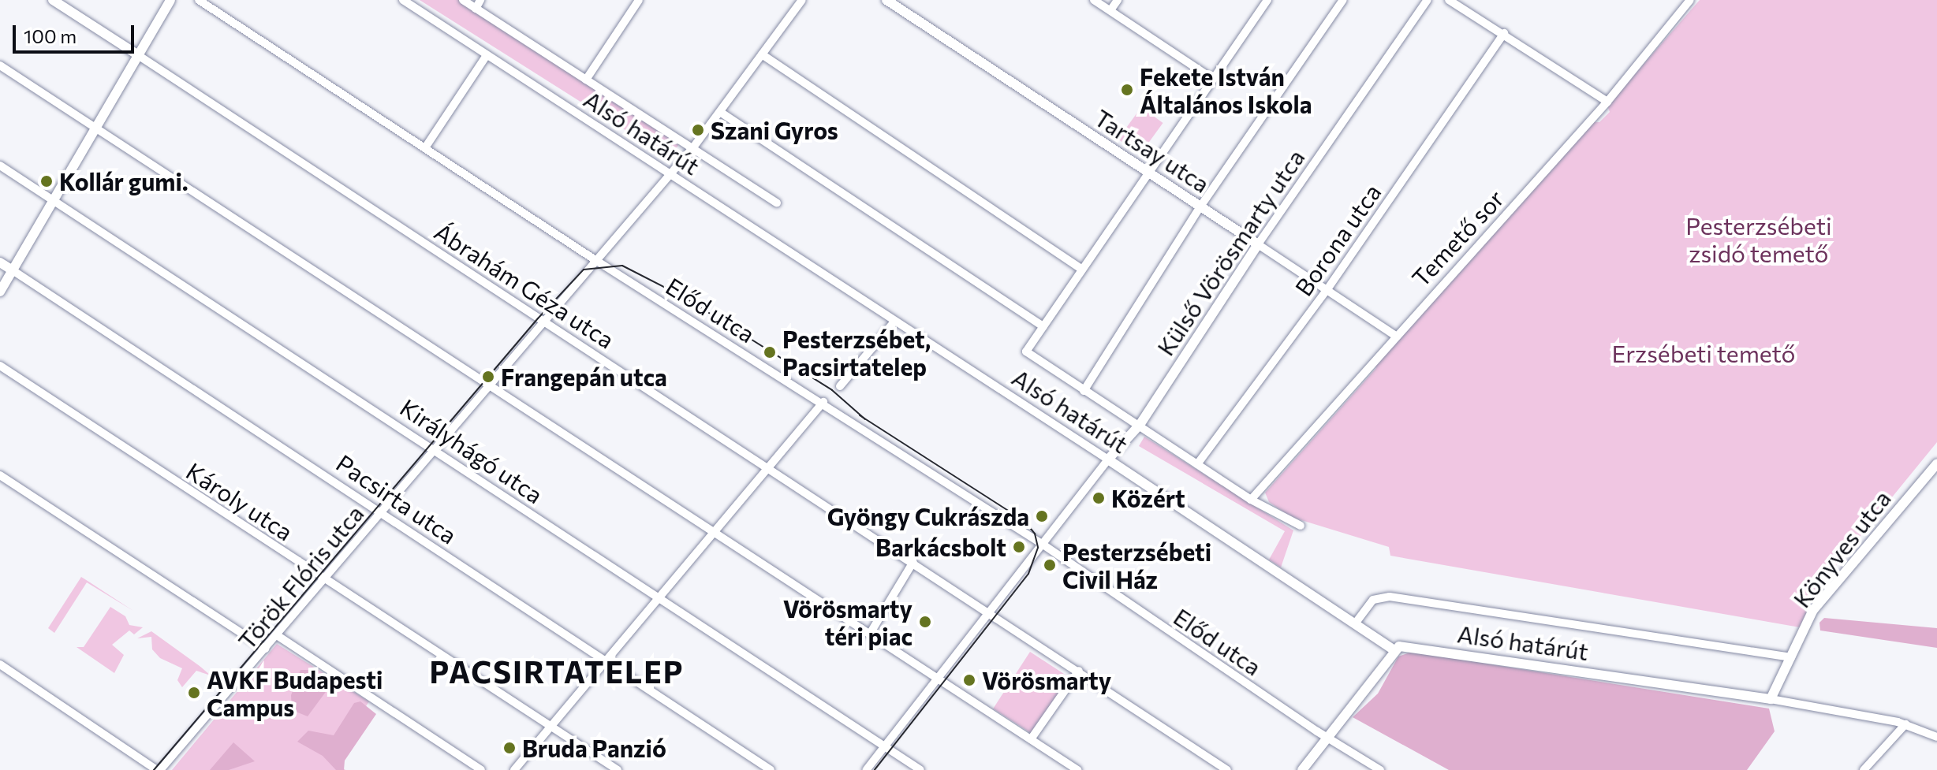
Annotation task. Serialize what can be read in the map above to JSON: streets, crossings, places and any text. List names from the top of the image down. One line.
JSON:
{"streets":{"street":["Alsó határút","Tartsay utca","Temető sor","Borona utca","Külső Vörösmarty utca","Ábrahám Géza utca","Előd utca","Királyhágó utca","Pacsirta utca","Károly utca","Könyves utca","Török Flóris utca"]},"crossings":[["Alsó határút","Temető sor"],["Alsó határút","Borona utca"],["Alsó határút","Külső Vörösmarty utca"],["Alsó határút","Könyves utca"],["Alsó határút","Török Flóris utca"],["Tartsay utca","Temető sor"],["Tartsay utca","Borona utca"],["Tartsay utca","Külső Vörösmarty utca"],["Ábrahám Géza utca","Török Flóris utca"],["Előd utca","Török Flóris utca"],["Királyhágó utca","Török Flóris utca"],["Pacsirta utca","Török Flóris utca"],["Károly utca","Török Flóris utca"]],"districts":["PACSIRTATELEP"],"parks":["Pesterzsébeti zsidó temető","Erzsébeti temető"],"places":["Fekete István Általános Iskola","Szani Gyros","Kollár gumi.","Pesterzsébet, Pacsirtatelep","Frangepán utca","Közért","Gyöngy Cukrászda","Barkácsbolt","Pesterzsébeti Civil Ház","Vörösmarty téri piac","Vörösmarty","AVKF Budapesti Campus","Bruda Panzió"],"scale_bar":"100 m"}
